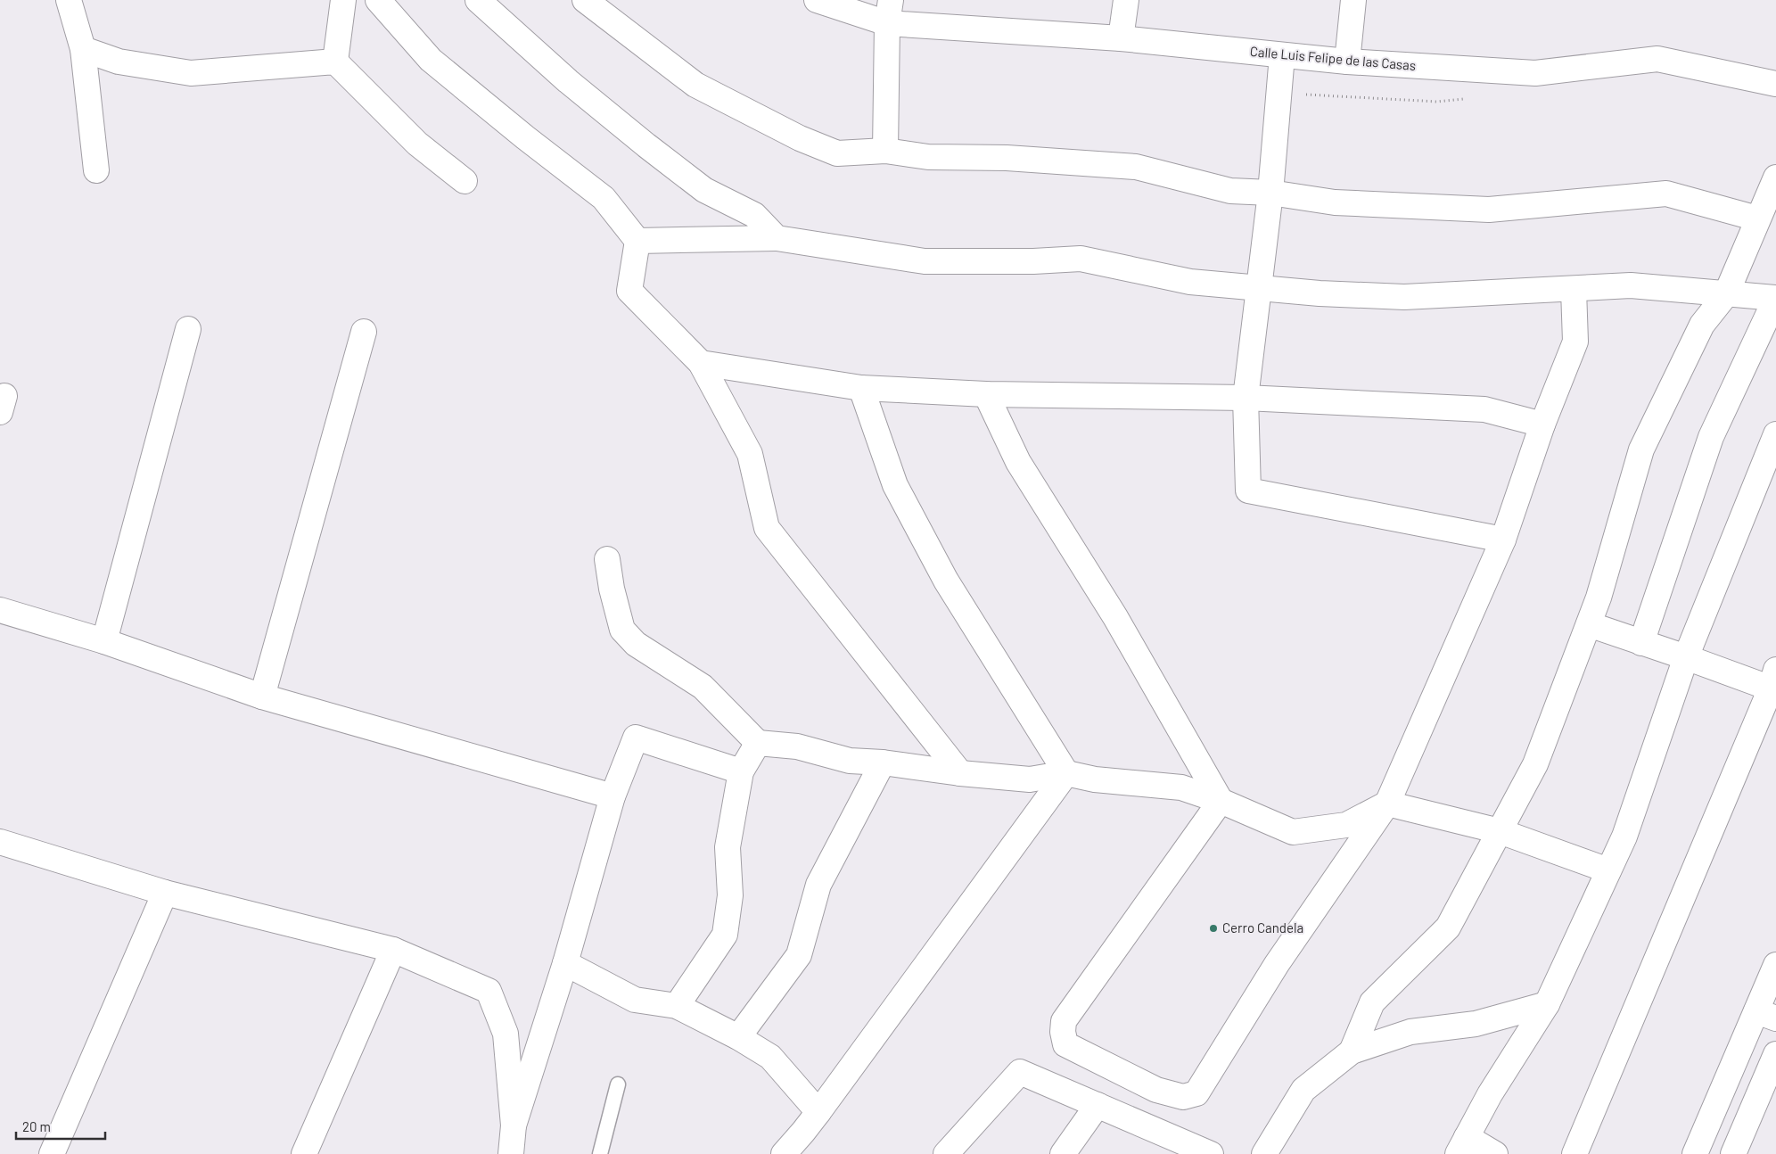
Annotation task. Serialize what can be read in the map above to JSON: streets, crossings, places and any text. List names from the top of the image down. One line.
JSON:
{"streets":{"street":["Calle Luis Felipe de las Casas"]},"places":["Cerro Candela"],"scale_bar":"20 m"}
